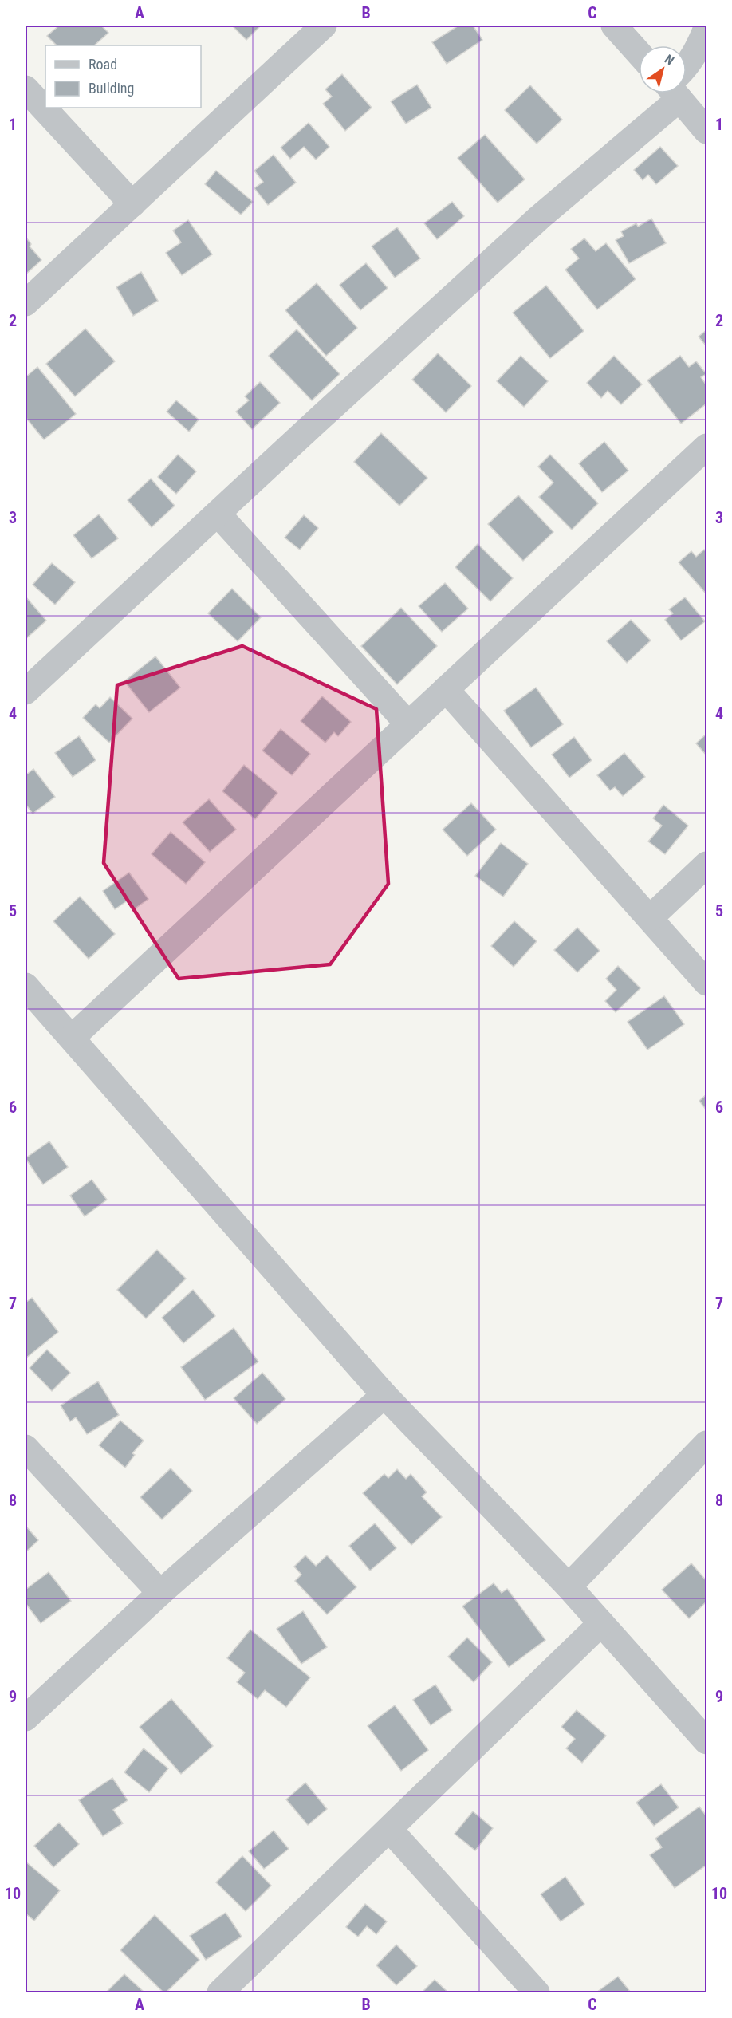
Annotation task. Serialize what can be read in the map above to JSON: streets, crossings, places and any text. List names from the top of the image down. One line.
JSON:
{"legend":["Road","Building"],"north":"top right","grid":{"columns":["A","B","C"],"rows":["1","2","3","4","5","6","7","8","9","10"]}}
